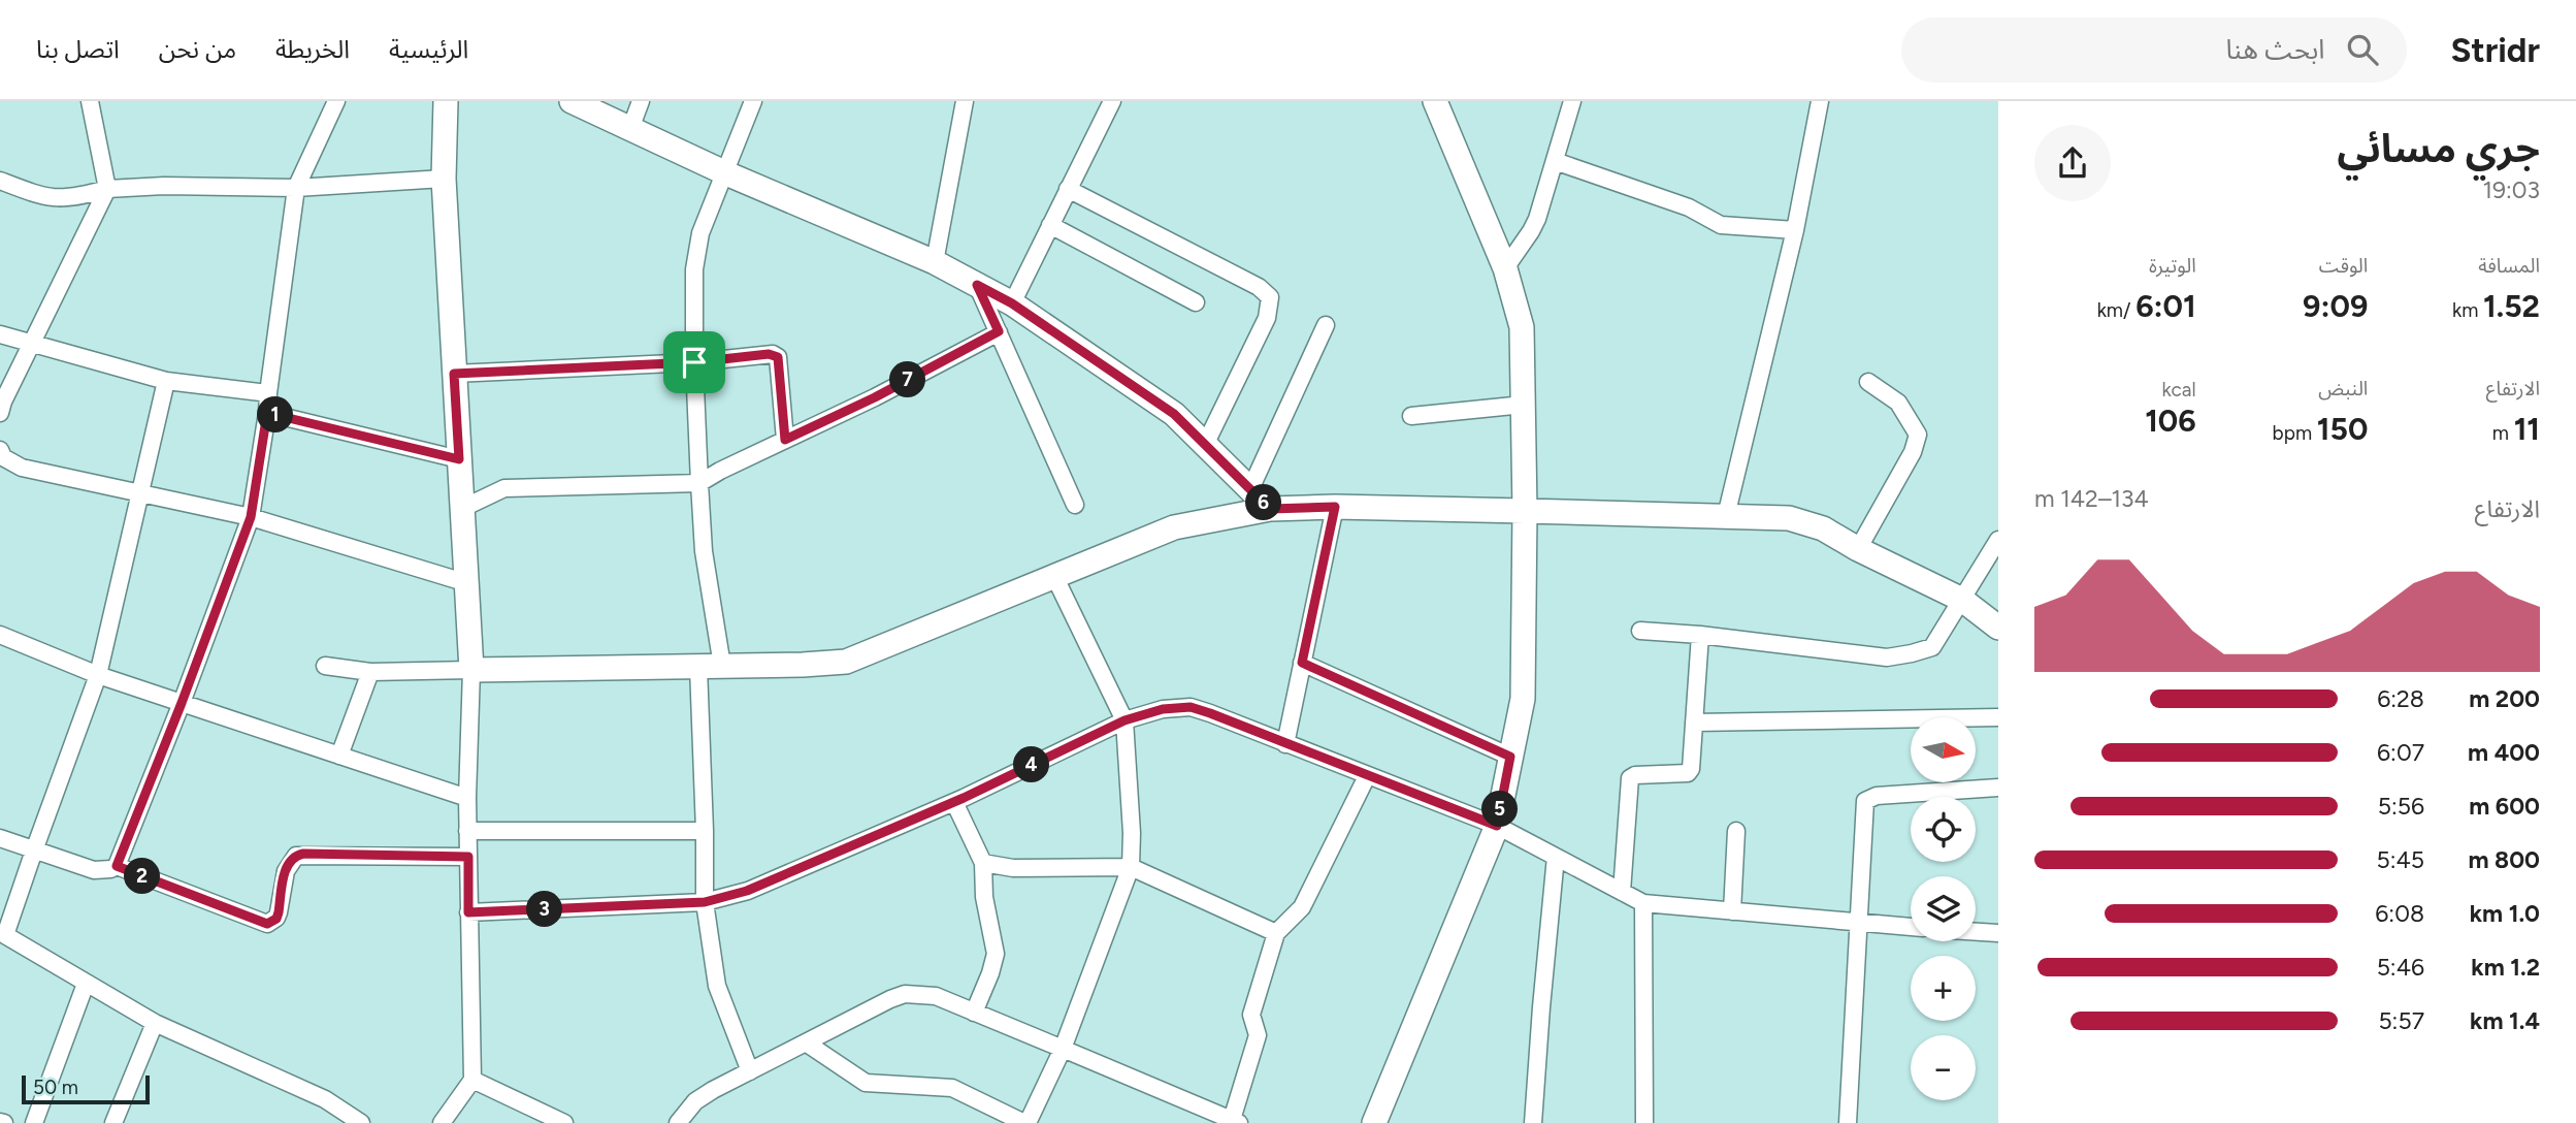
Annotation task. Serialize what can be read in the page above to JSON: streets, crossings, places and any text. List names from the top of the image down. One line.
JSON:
{"scale_bar":"50 m","north":"right","page":{"header":"Stridr","search":"ابحث هنا","nav":["الرئيسية","الخريطة","من نحن","اتصل بنا"],"heading":["جري مسائي","19:03"],"stats":[["المسافة","1.52 km"],["الوقت","9:09"],["الوتيرة","6:01 /km"],["الارتفاع","11 m"],["النبض","150 bpm"],["kcal","106"]],"pins":["7","1","6","4","5","2","3"],"chart":["الارتفاع","134–142 m"],"list":[{"name":"200 m","note":"6:28"},{"name":"400 m","note":"6:07"},{"name":"600 m","note":"5:56"},{"name":"800 m","note":"5:45"},{"name":"1.0 km","note":"6:08"},{"name":"1.2 km","note":"5:46"},{"name":"1.4 km","note":"5:57"}],"map_buttons":["+","−"],"scale":"50 m"}}
